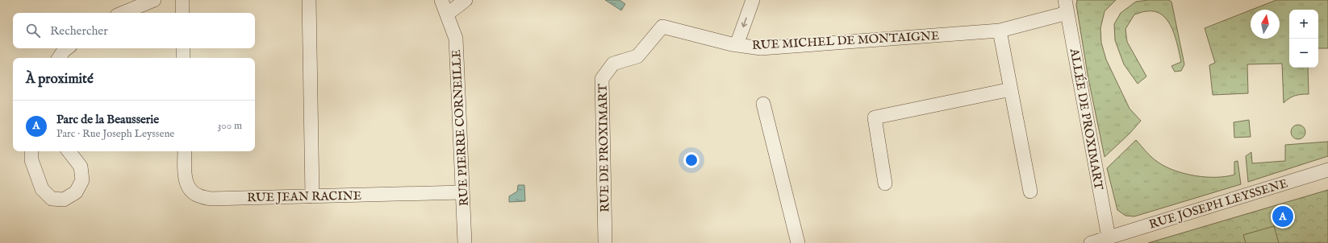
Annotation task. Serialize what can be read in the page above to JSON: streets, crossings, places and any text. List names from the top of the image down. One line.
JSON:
{"streets":{"street":["RUE MICHEL DE MONTAIGNE","ALLÉE DE PROXIMART","RUE PIERRE CORNEILLE","RUE DE PROXIMART","RUE JEAN RACINE","RUE JOSEPH LEYSSENE"]},"crossings":[["RUE MICHEL DE MONTAIGNE","ALLÉE DE PROXIMART"],["RUE MICHEL DE MONTAIGNE","RUE DE PROXIMART"],["ALLÉE DE PROXIMART","RUE JOSEPH LEYSSENE"],["RUE PIERRE CORNEILLE","RUE JEAN RACINE"]],"north":"top","page":{"map_buttons":["+","−"],"search":"Rechercher","heading":"À proximité","list":[{"mark":"A","name":"Parc de la Beausserie","note":"Parc · Rue Joseph Leyssene","value":"300 m"}],"pins":"A"}}
